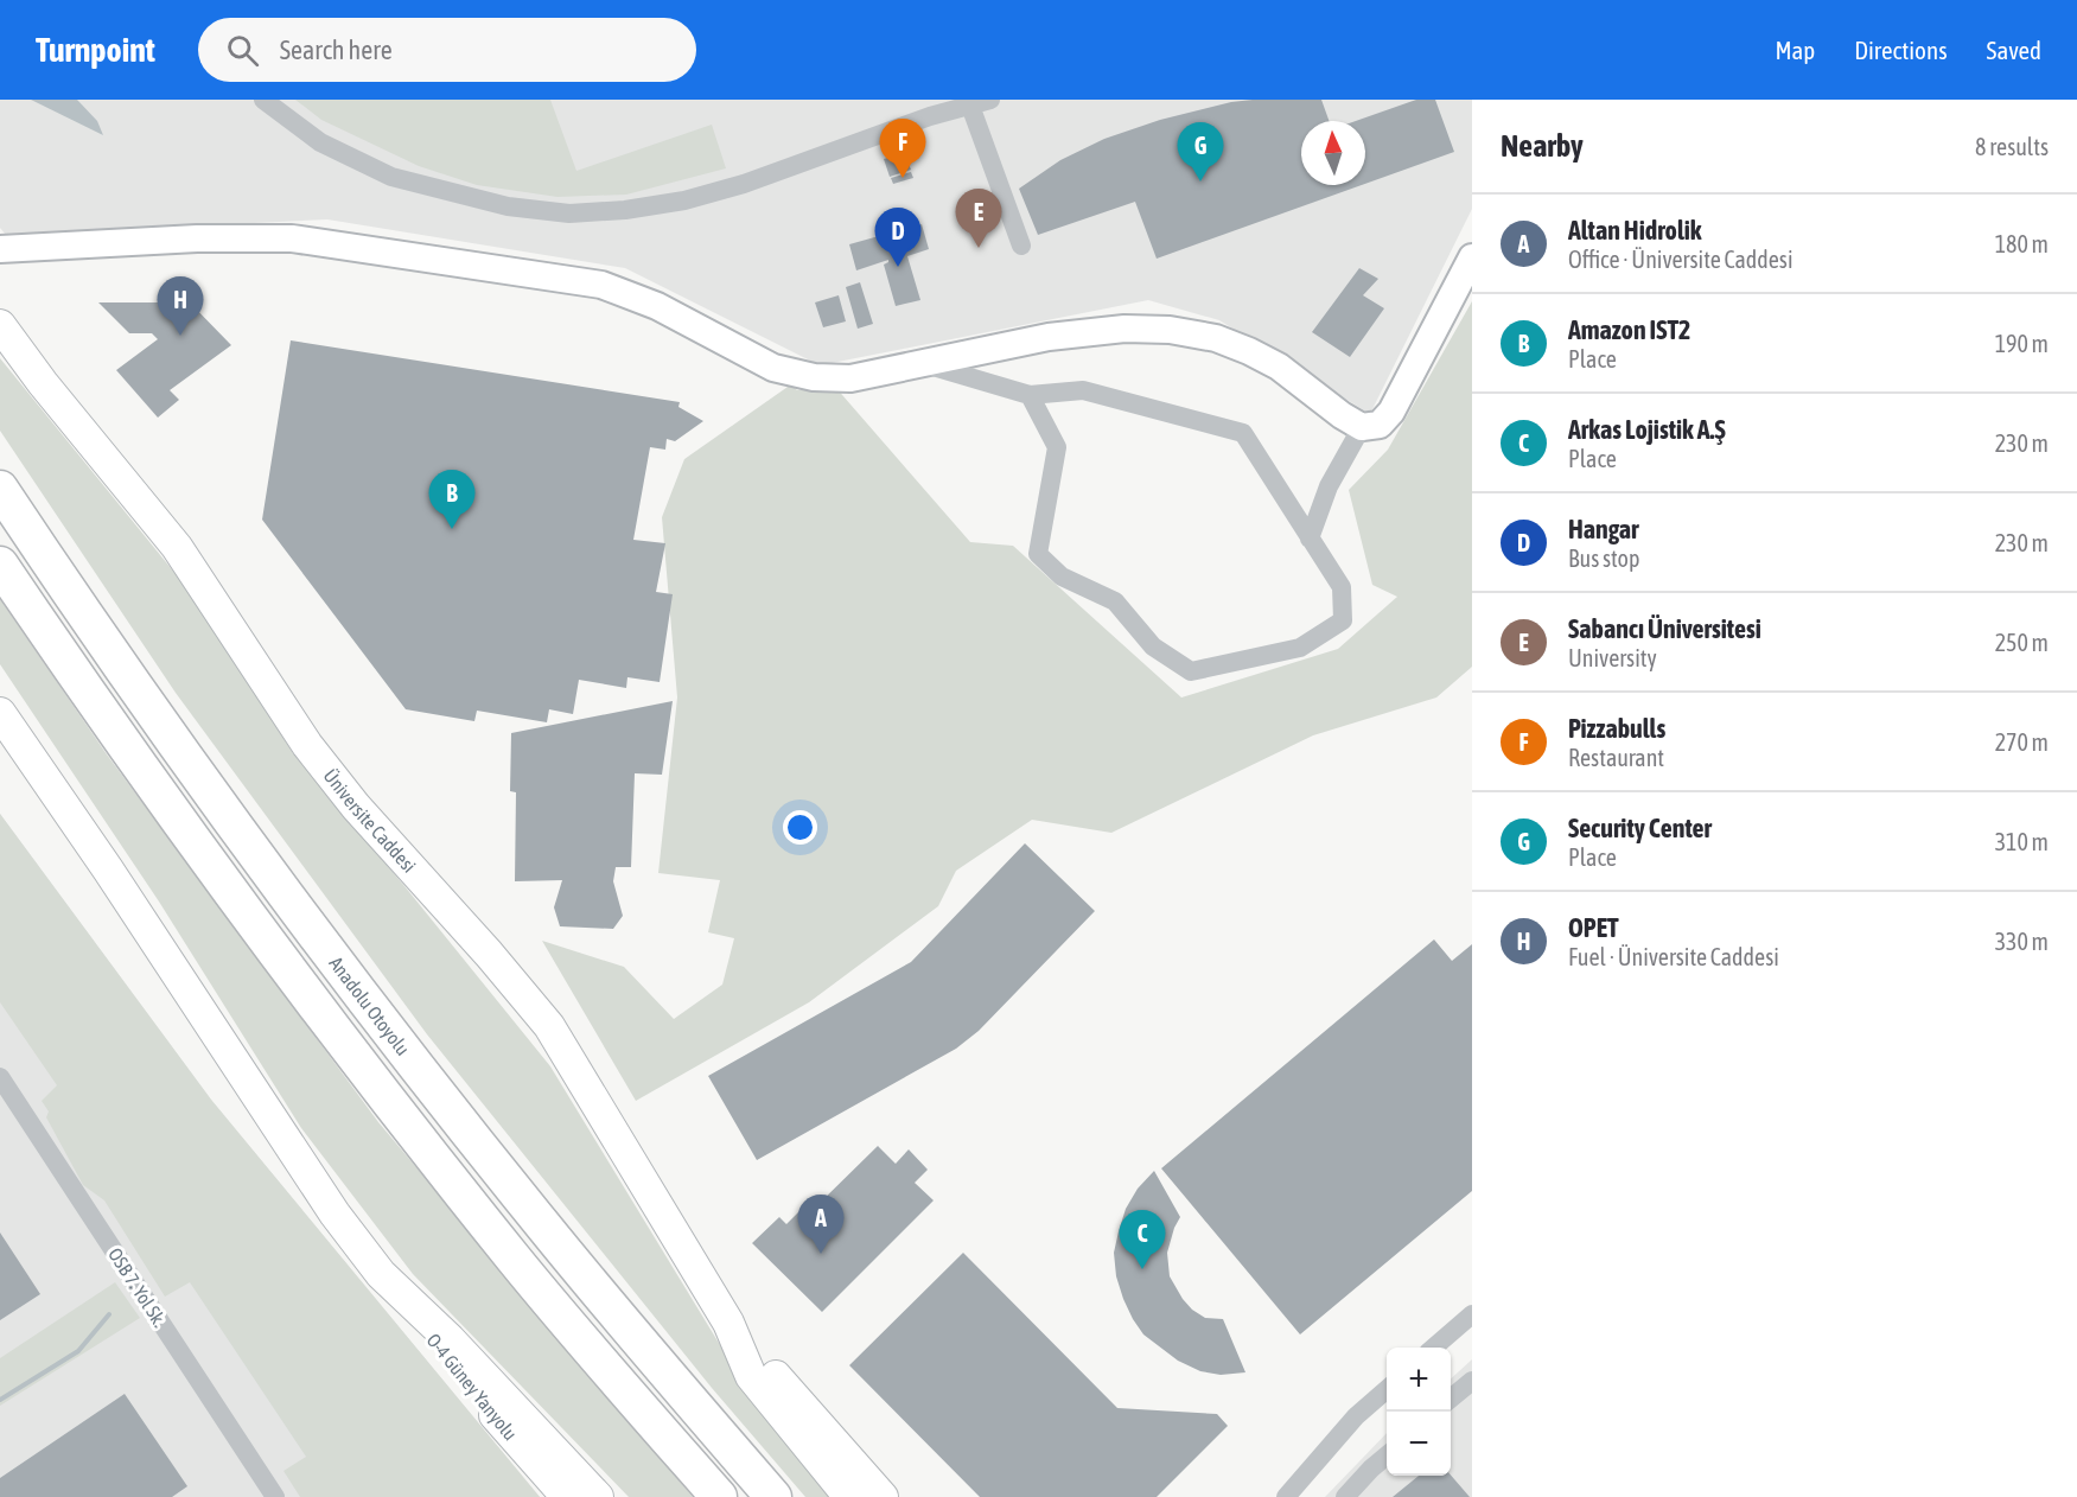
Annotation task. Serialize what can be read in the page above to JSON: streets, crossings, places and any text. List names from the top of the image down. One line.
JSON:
{"streets":{"highway":["Anadolu Otoyolu"],"main road":["Üniversite Caddesi","O-4 Güney Yanyolu"],"street":["OSB 7. Yol Sk."]},"north":"top","page":{"header":"Turnpoint","search":"Search here","nav":["Map","Directions","Saved"],"heading":["Nearby","8 results"],"pins":["F","G","E","D","H","B","A","C"],"list":[{"mark":"A","name":"Altan Hidrolik","note":"Office · Üniversite Caddesi","value":"180 m"},{"mark":"B","name":"Amazon IST2","note":"Place","value":"190 m"},{"mark":"C","name":"Arkas Lojistik A.Ş","note":"Place","value":"230 m"},{"mark":"D","name":"Hangar","note":"Bus stop","value":"230 m"},{"mark":"E","name":"Sabancı Üniversitesi","note":"University","value":"250 m"},{"mark":"F","name":"Pizzabulls","note":"Restaurant","value":"270 m"},{"mark":"G","name":"Security Center","note":"Place","value":"310 m"},{"mark":"H","name":"OPET","note":"Fuel · Üniversite Caddesi","value":"330 m"}],"map_buttons":["+","−"]}}
